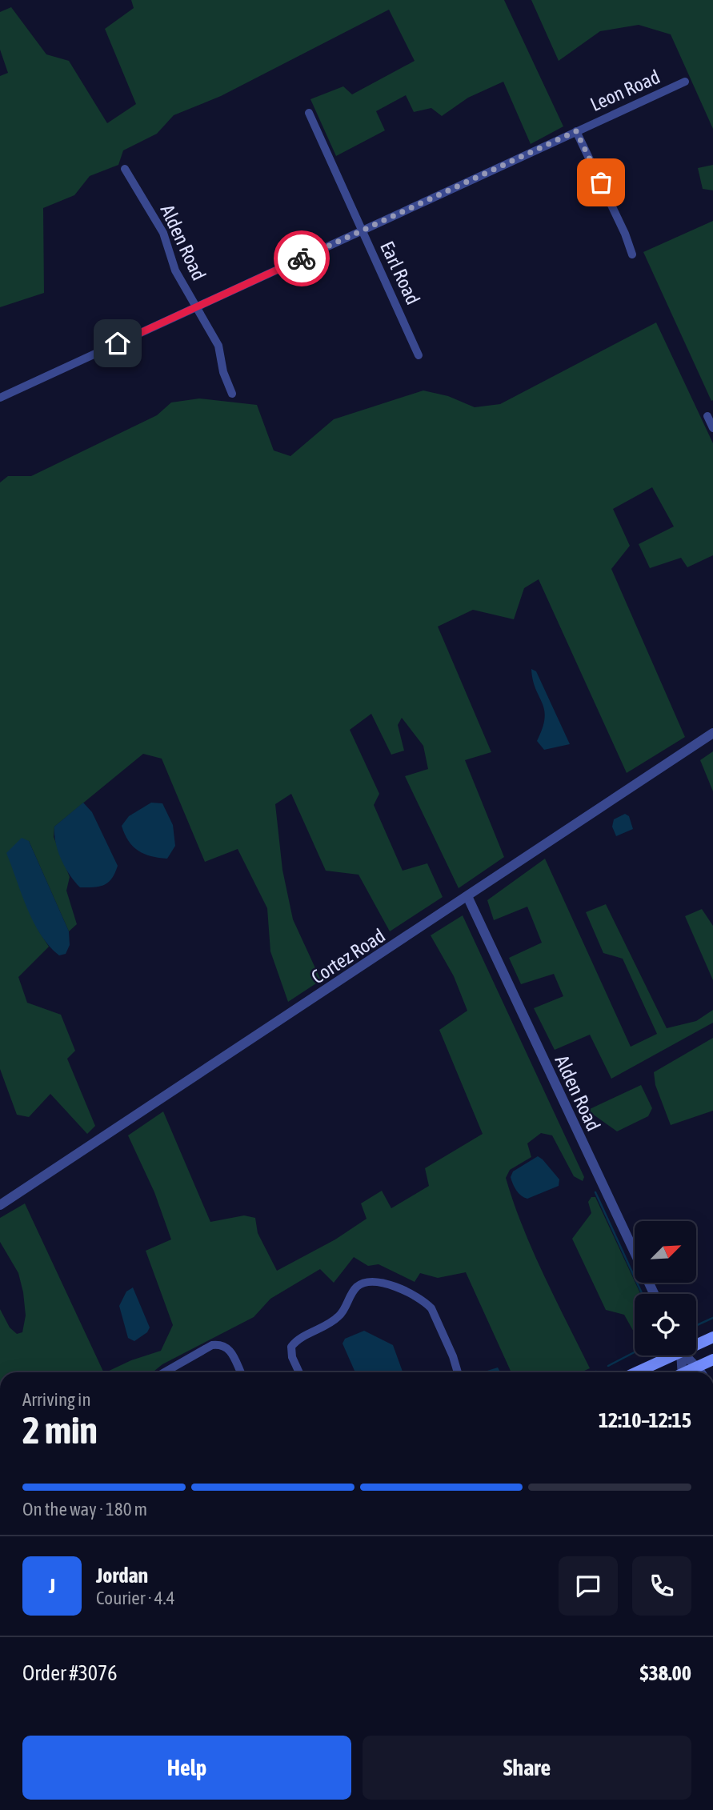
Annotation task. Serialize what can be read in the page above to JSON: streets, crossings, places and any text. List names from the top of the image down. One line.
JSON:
{"streets":{"street":["Leon Road","Alden Road","Earl Road","Cortez Road"]},"crossings":[["Leon Road","Alden Road"],["Leon Road","Earl Road"],["Alden Road","Cortez Road"]],"north":"top right","page":{"heading":["2 min","Arriving in","12:10–12:15"],"panel":["Jordan","Courier · 4.4","Order #3076","$38.00"],"bar":"On the way · 180 m","round":"J","buttons":["Help","Share"]}}
